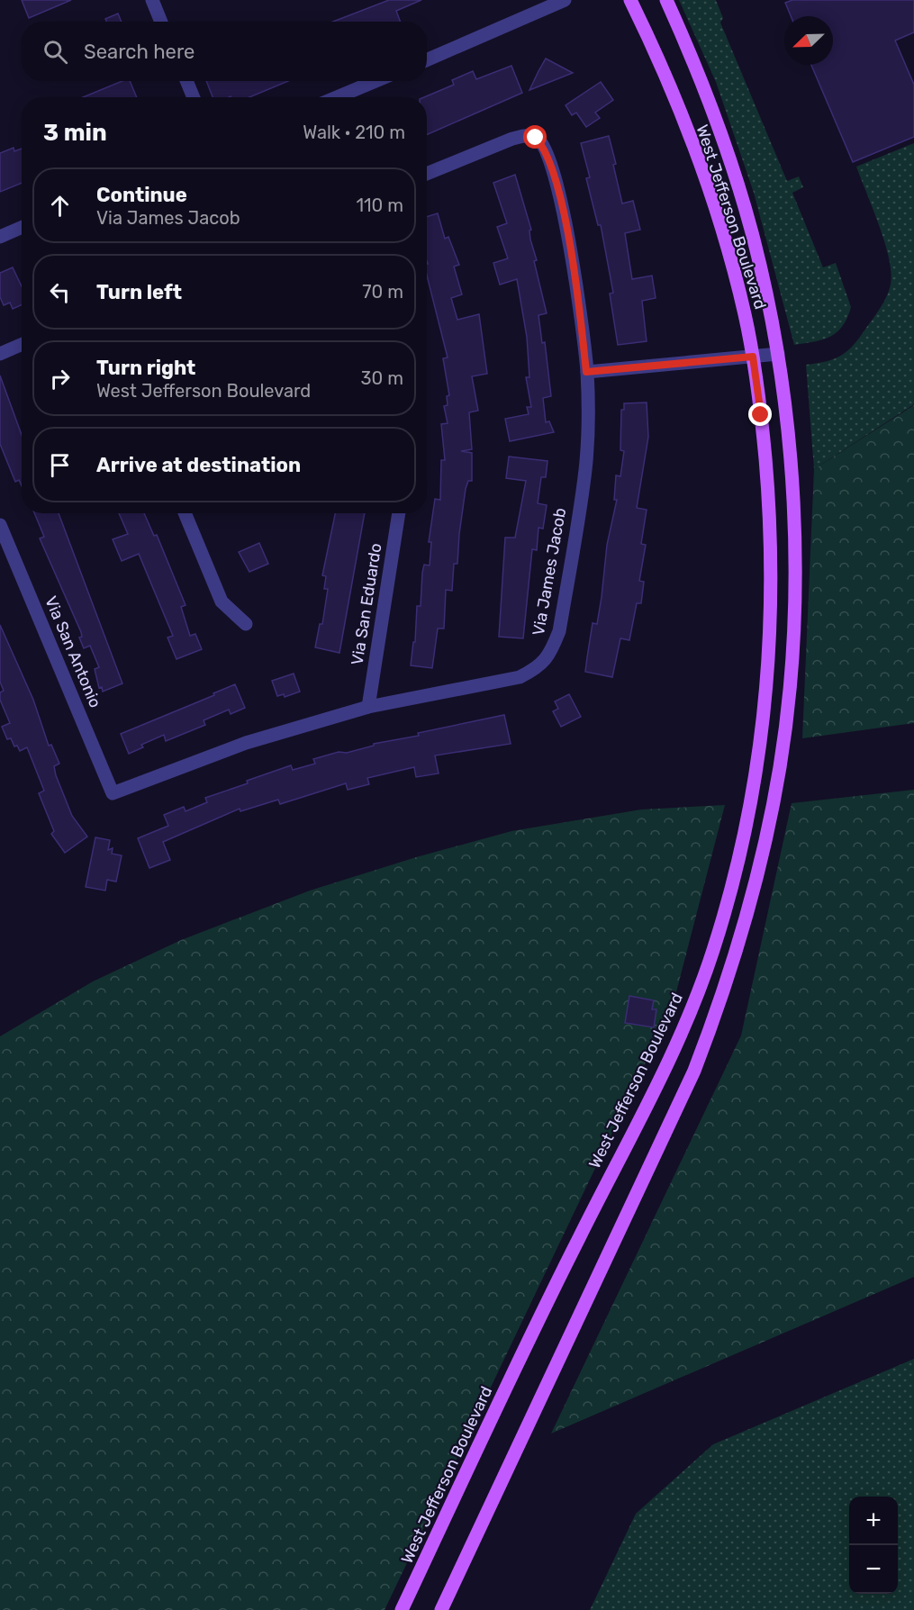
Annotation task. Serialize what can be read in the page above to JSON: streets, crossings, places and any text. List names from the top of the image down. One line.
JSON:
{"streets":{"main road":["West Jefferson Boulevard"],"street":["Via James Jacob","Via San Eduardo","Via San Antonio"]},"crossings":[["Via James Jacob","Via San Eduardo"],["Via James Jacob","Via San Antonio"]],"north":"bottom left","page":{"search":"Search here","heading":["3 min","Walk · 210 m"],"list":[["Continue","Via James Jacob","110 m"],["Turn left","70 m"],["Turn right","West Jefferson Boulevard","30 m"],"Arrive at destination"],"map_buttons":["+","−"]}}
